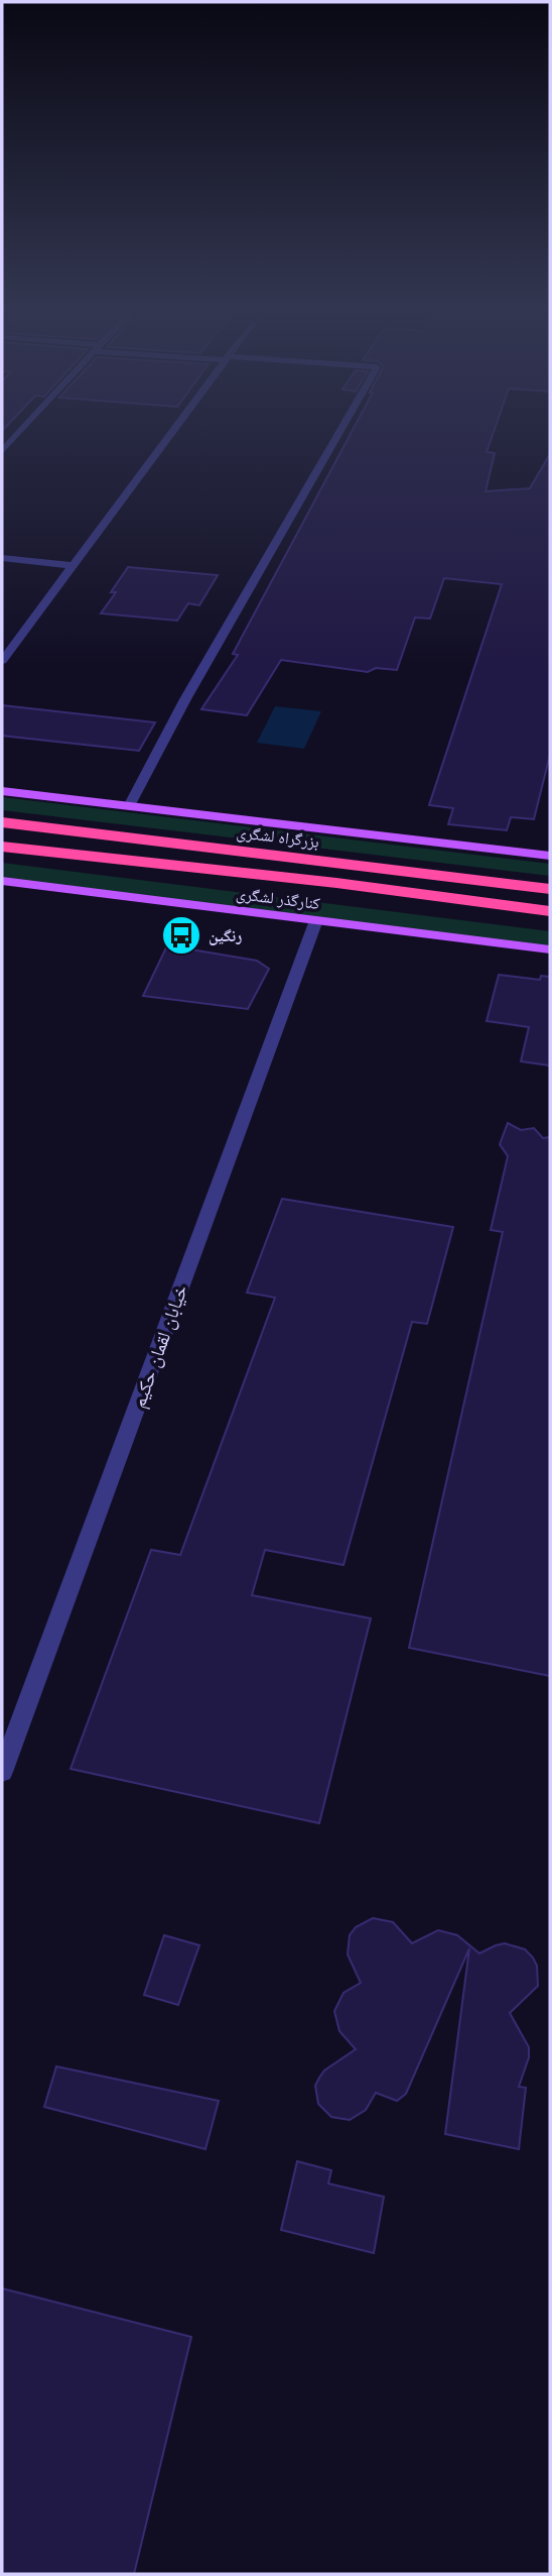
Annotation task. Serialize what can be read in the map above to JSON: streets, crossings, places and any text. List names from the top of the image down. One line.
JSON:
{"streets":{"highway":["بزرگراه لشگری"],"main road":["کنارگذر لشگری"],"lane":["خیابان لقمان حکیم"]},"crossings":[["کنارگذر لشگری","خیابان لقمان حکیم"]],"places":{"bus stop":["رنگین"]}}
